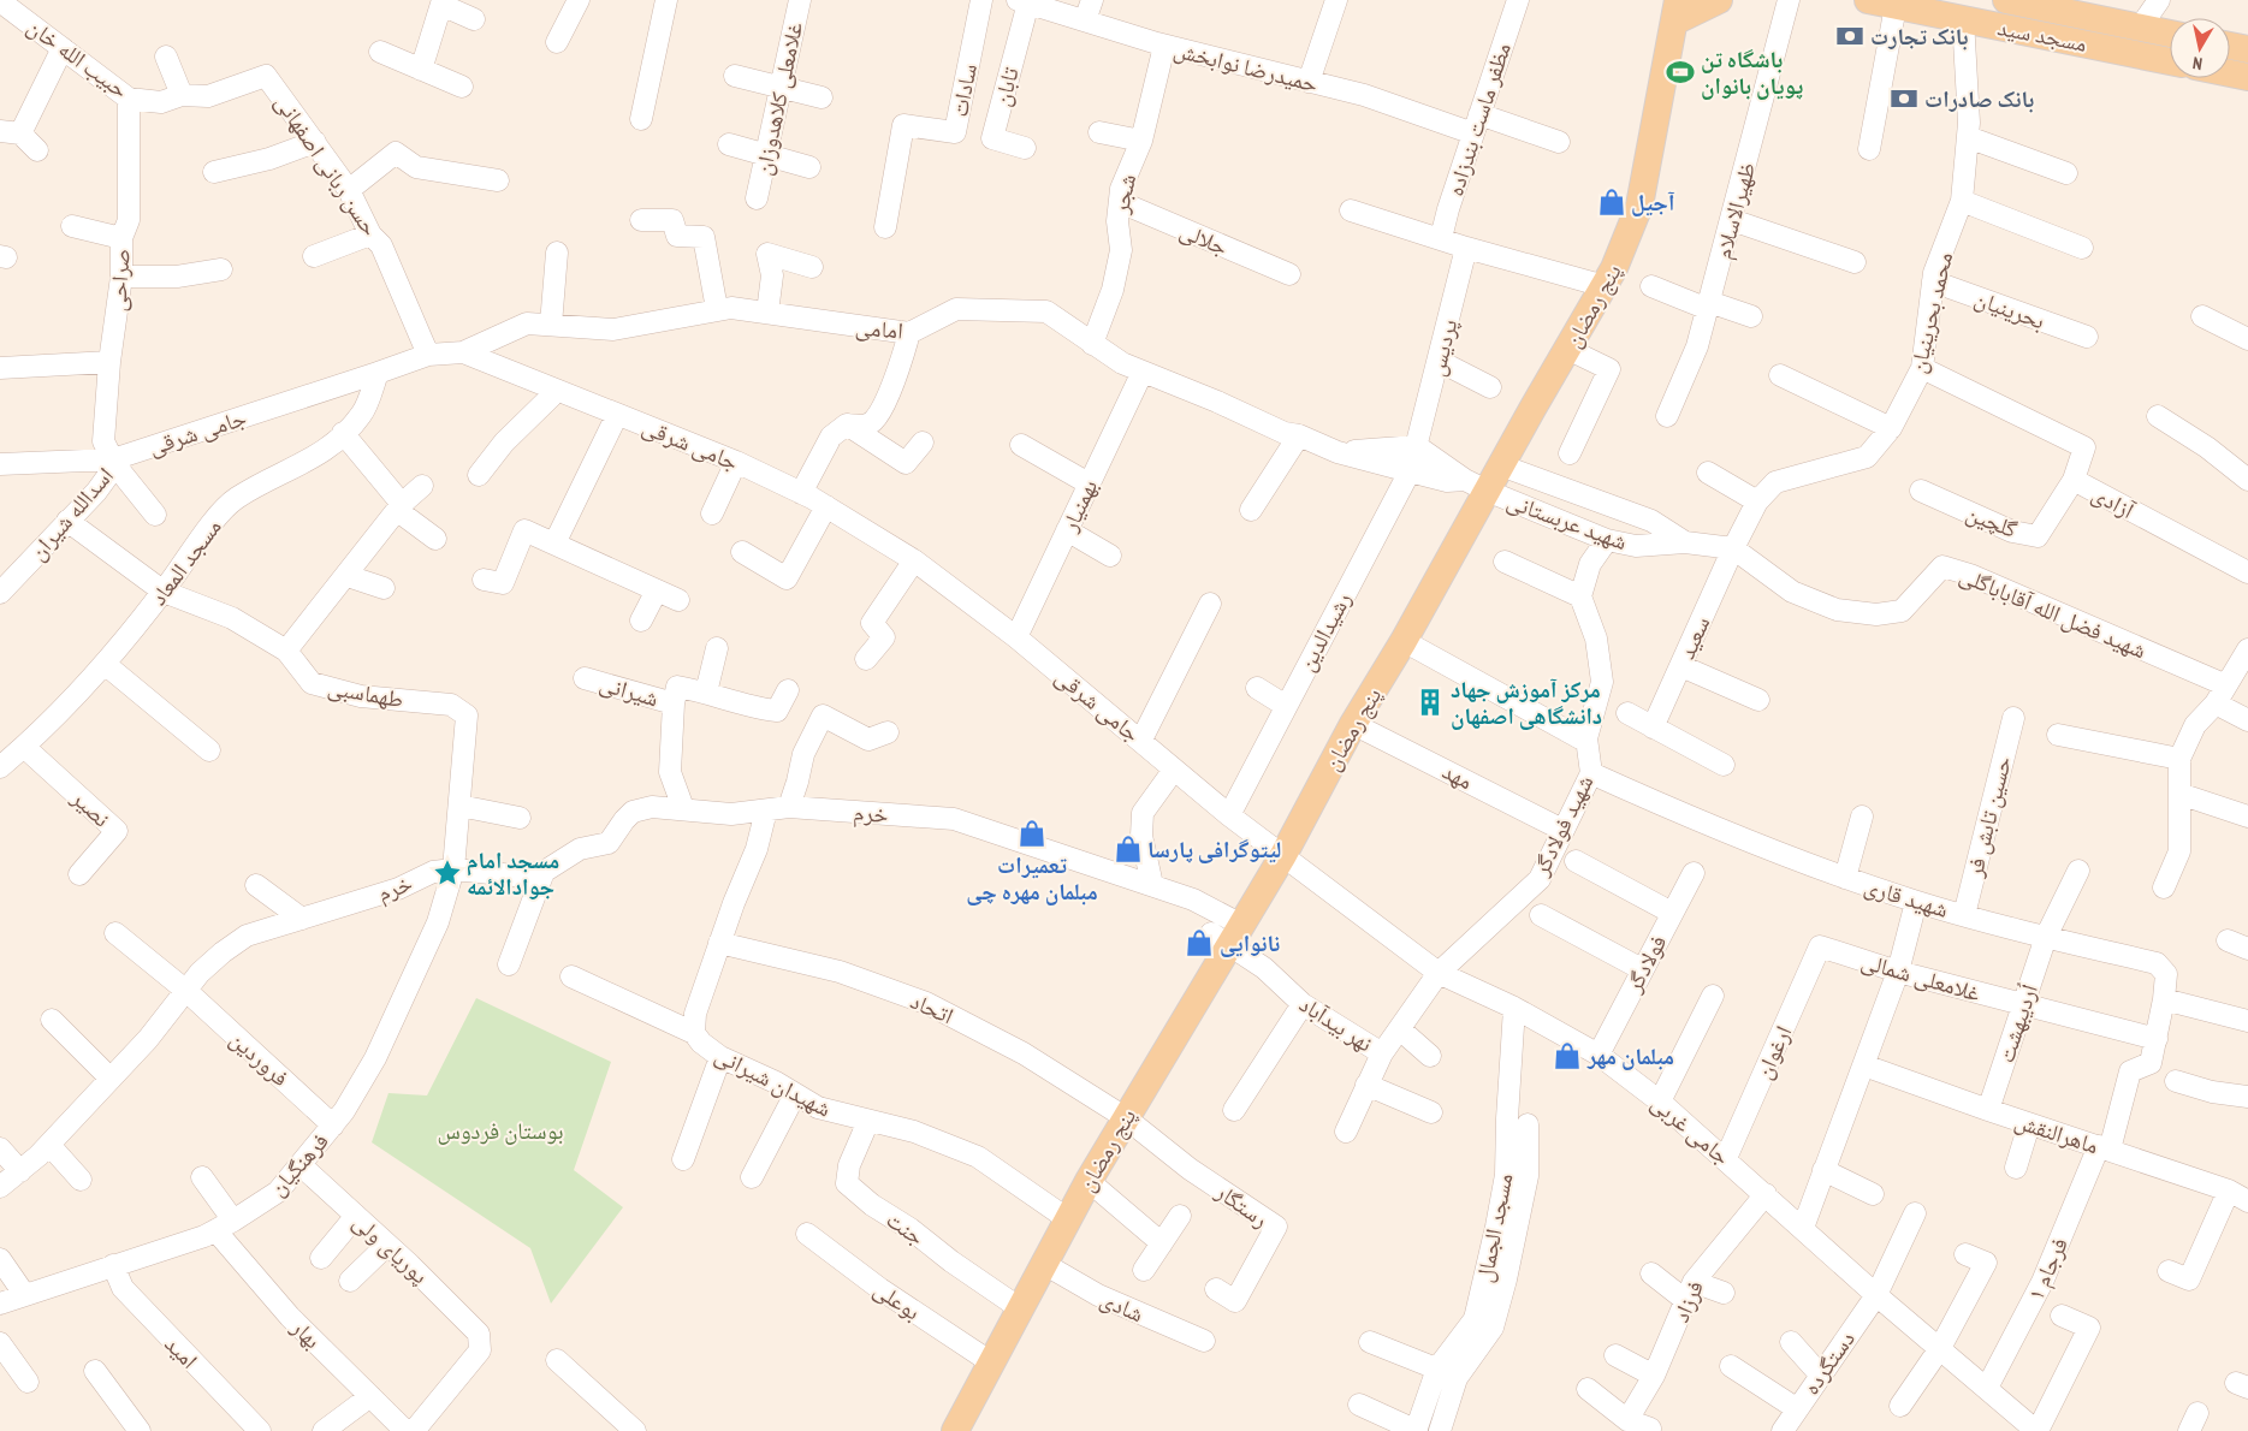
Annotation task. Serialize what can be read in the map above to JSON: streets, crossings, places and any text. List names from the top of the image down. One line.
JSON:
{"streets":{"main road":["مسجد سید","پنج رمضان"],"street":["حبیب الله خان","حمیدرضا نوابخش","تابان","سادات","غلامعلی کلاهدوزان","مظفر ماست بندزاده","حسن ربانی اصفهانی","شجر","ظهیرالاسلام","جلالی","صراحی","بحرینیان","محمد بحرینیان","امامی","پردیس","جامی شرقی","آزادی","بهمنیار","اسدالله شیران","شهید عربستانی","گلچین","مسجد المعاد","شهید فضل الله آقاباباگلی","رشیدالدین","سعید","شیرانی","طهماسبی","مهد","نصیر","خرم","حسین تابش فر","شهید فولادگر","شهید قاری","فولادگر","غلامعلی شمالی","اتحاد","نهر بیدآباد","اُردیبهشت","ارغوان","فروردین","شهیدان شیرانی","جامی غربی","ماهرالنقش","فرهنگیان","رستگار","جنت","مسجد الجمال","پوریای ولی","فرجام ۱","بوعلی","فرزاد","شادی","بهار","امید","دستگرده"]},"crossings":[["مسجد سید","محمد بحرینیان"],["حبیب الله خان","حسن ربانی اصفهانی"],["حبیب الله خان","صراحی"],["حمیدرضا نوابخش","تابان"],["حمیدرضا نوابخش","مظفر ماست بندزاده"],["حمیدرضا نوابخش","شجر"],["حسن ربانی اصفهانی","جامی شرقی"],["شجر","جلالی"],["شجر","امامی"],["صراحی","جامی شرقی"],["صراحی","اسدالله شیران"],["پنج رمضان","امامی"],["پنج رمضان","جامی شرقی"],["پنج رمضان","شهید عربستانی"],["پنج رمضان","مهد"],["پنج رمضان","خرم"],["پنج رمضان","اتحاد"],["پنج رمضان","نهر بیدآباد"],["پنج رمضان","شهیدان شیرانی"],["پنج رمضان","جامی غربی"],["پنج رمضان","رستگار"],["پنج رمضان","جنت"],["پنج رمضان","بوعلی"],["پنج رمضان","شادی"],["بحرینیان","محمد بحرینیان"],["محمد بحرینیان","آزادی"],["محمد بحرینیان","شهید عربستانی"],["محمد بحرینیان","شهید فضل الله آقاباباگلی"],["محمد بحرینیان","سعید"],["امامی","پردیس"],["امامی","جامی شرقی"],["امامی","بهمنیار"],["امامی","شهید عربستانی"],["امامی","رشیدالدین"],["پردیس","رشیدالدین"],["جامی شرقی","بهمنیار"],["جامی شرقی","اسدالله شیران"],["جامی شرقی","مسجد المعاد"],["جامی شرقی","رشیدالدین"],["جامی شرقی","جامی غربی"],["آزادی","گلچین"],["اسدالله شیران","طهماسبی"],["شهید عربستانی","شهید فضل الله آقاباباگلی"],["شهید عربستانی","سعید"],["مسجد المعاد","طهماسبی"],["مسجد المعاد","نصیر"],["شهید فضل الله آقاباباگلی","سعید"],["شیرانی","خرم"],["طهماسبی","خرم"],["طهماسبی","فرهنگیان"],["مهد","شهید فولادگر"],["خرم","نهر بیدآباد"],["خرم","فروردین"],["خرم","شهیدان شیرانی"],["خرم","فرهنگیان"],["حسین تابش فر","شهید قاری"],["شهید فولادگر","شهید قاری"],["شهید فولادگر","نهر بیدآباد"],["شهید فولادگر","جامی غربی"],["شهید قاری","غلامعلی شمالی"],["شهید قاری","اُردیبهشت"],["شهید قاری","فرجام ۱"],["فولادگر","جامی غربی"],["غلامعلی شمالی","اُردیبهشت"],["غلامعلی شمالی","ارغوان"],["غلامعلی شمالی","فرجام ۱"],["اتحاد","شهیدان شیرانی"],["اتحاد","رستگار"],["نهر بیدآباد","جامی غربی"],["اُردیبهشت","ماهرالنقش"],["ارغوان","جامی غربی"],["فروردین","فرهنگیان"],["شهیدان شیرانی","جنت"],["جامی غربی","مسجد الجمال"],["جامی غربی","فرجام ۱"],["جامی غربی","فرزاد"],["جامی غربی","دستگرده"],["ماهرالنقش","فرجام ۱"],["فرهنگیان","پوریای ولی"],["فرهنگیان","بهار"],["فرهنگیان","امید"]],"parks":["بوستان فردوس"],"places":{"bank":["بانک تجارت","بانک صادرات"],"sports":["باشگاه تن پویان بانوان"],"shop":["آجیل","تعمیرات مبلمان مهره چی","لیتوگرافی پارسا","نانوایی","مبلمان مهر"],"building":["مرکز آموزش جهاد دانشگاهی اصفهان"],"place":["مسجد امام جوادالائمه"]},"north":"bottom"}
